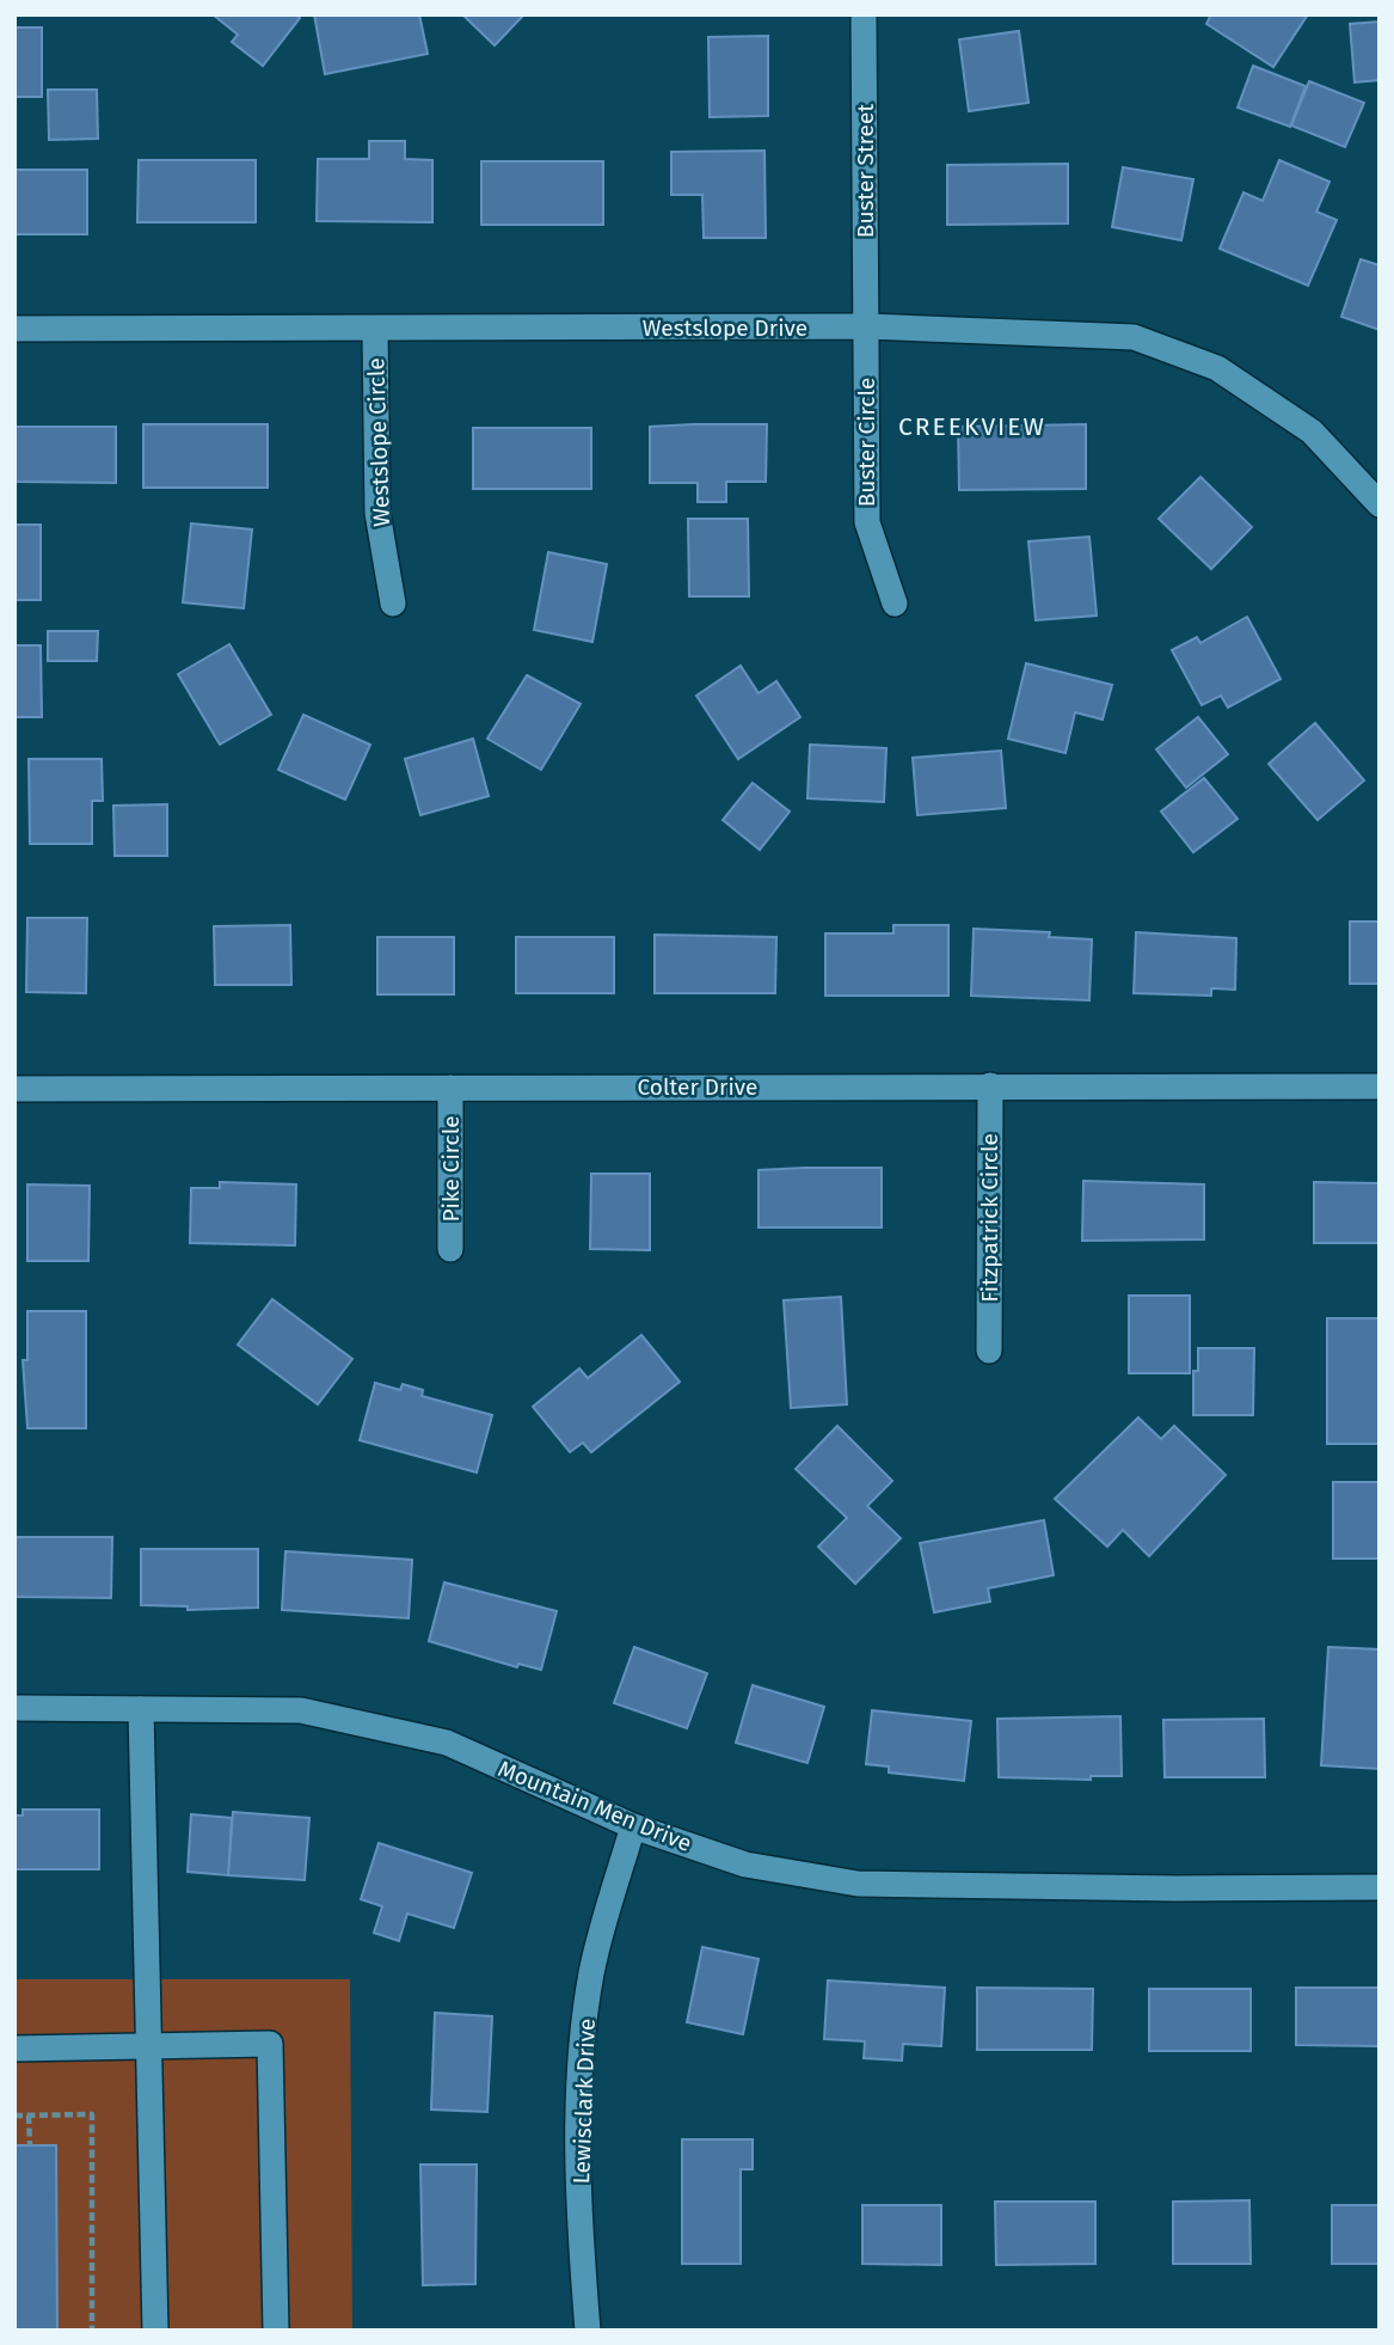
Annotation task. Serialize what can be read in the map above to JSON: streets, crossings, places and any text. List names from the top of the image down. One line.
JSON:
{"streets":{"street":["Buster Street","Westslope Drive","Westslope Circle","Buster Circle","Colter Drive","Pike Circle","Fitzpatrick Circle","Mountain Men Drive","Lewisclark Drive"]},"crossings":[["Buster Street","Westslope Drive"],["Buster Street","Buster Circle"],["Westslope Drive","Westslope Circle"],["Westslope Drive","Buster Circle"],["Colter Drive","Pike Circle"],["Colter Drive","Fitzpatrick Circle"],["Mountain Men Drive","Lewisclark Drive"]],"districts":["CREEKVIEW"]}
